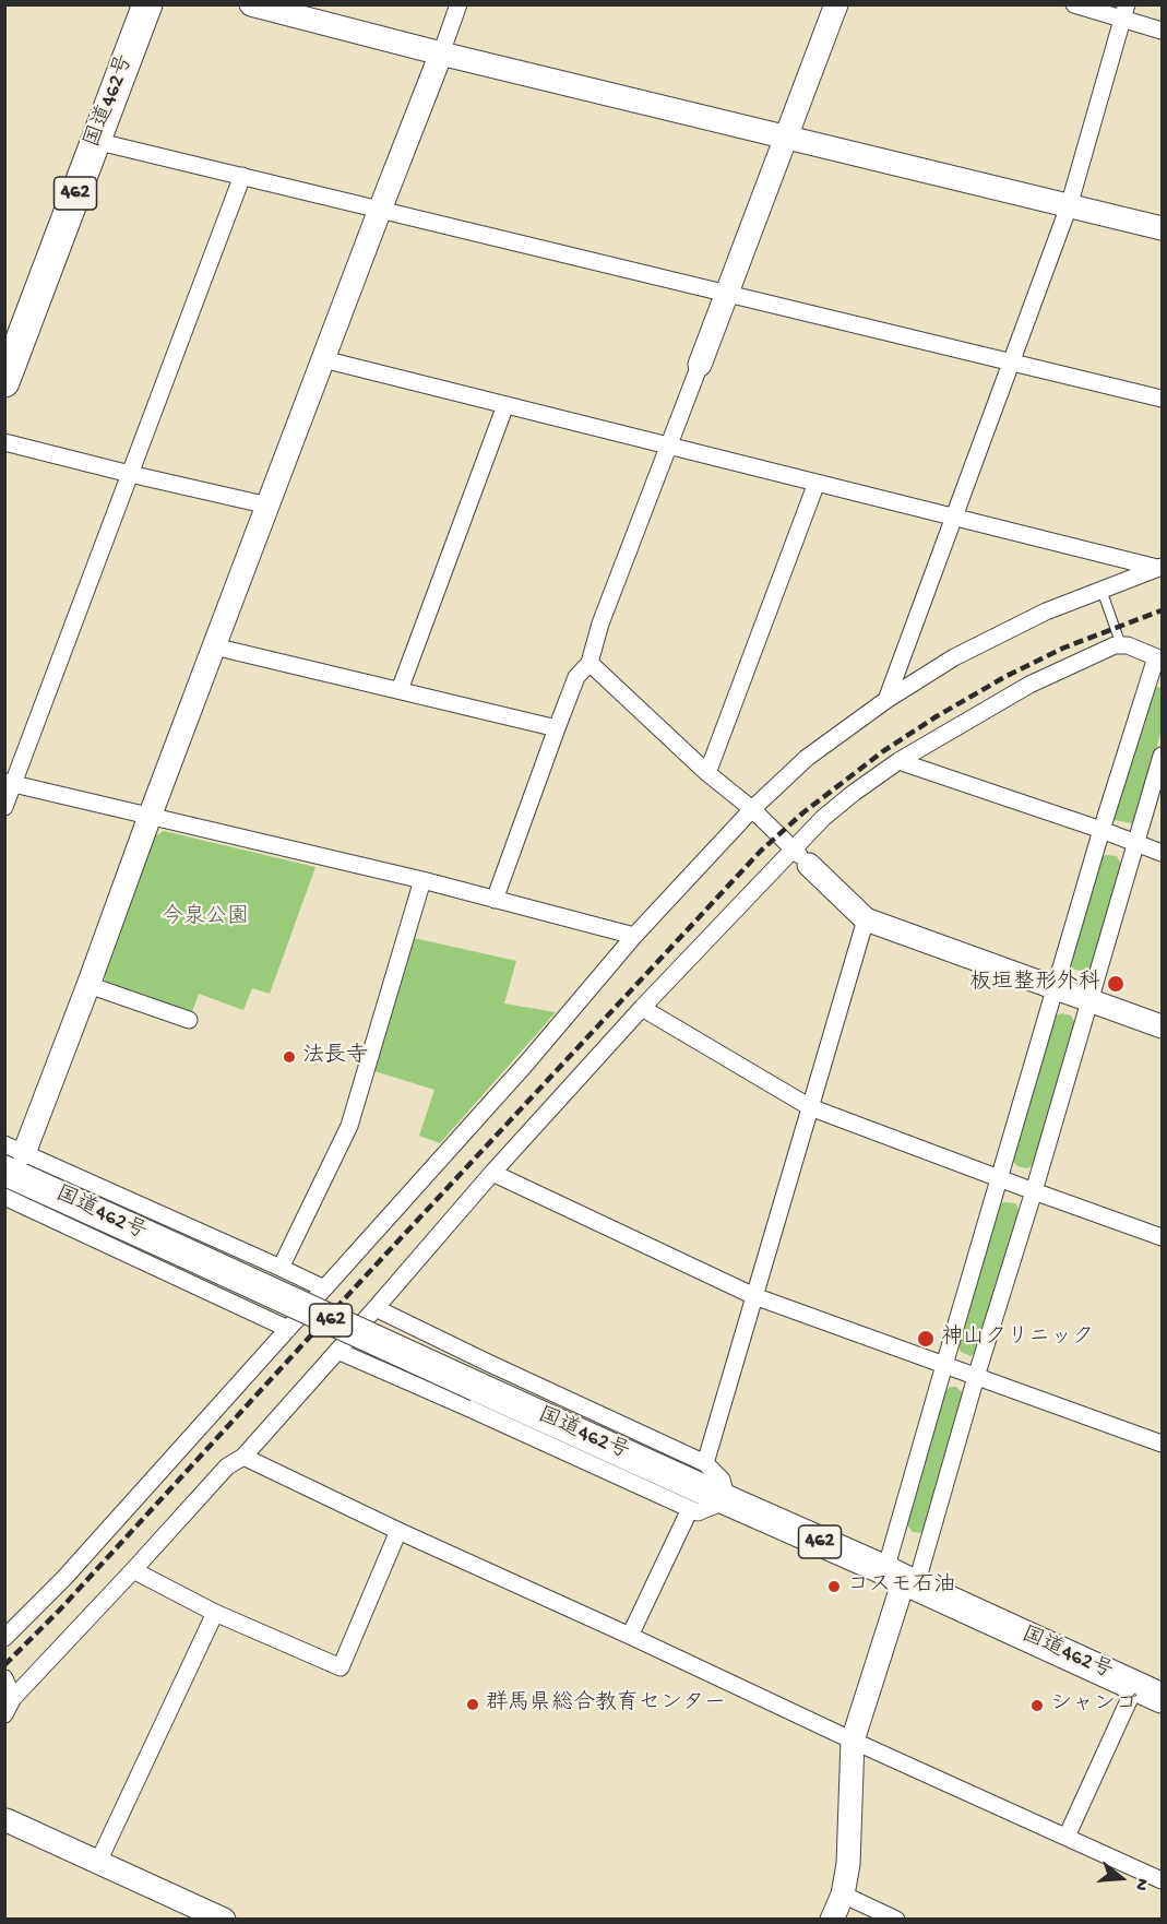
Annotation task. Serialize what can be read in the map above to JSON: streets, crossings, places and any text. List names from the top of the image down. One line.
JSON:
{"streets":{"highway":["国道462号","462"]},"parks":["今泉公園"],"places":["板垣整形外科","法長寺","神山クリニック","コスモ石油","群馬県総合教育センター","シャンゴ"],"north":"right"}
